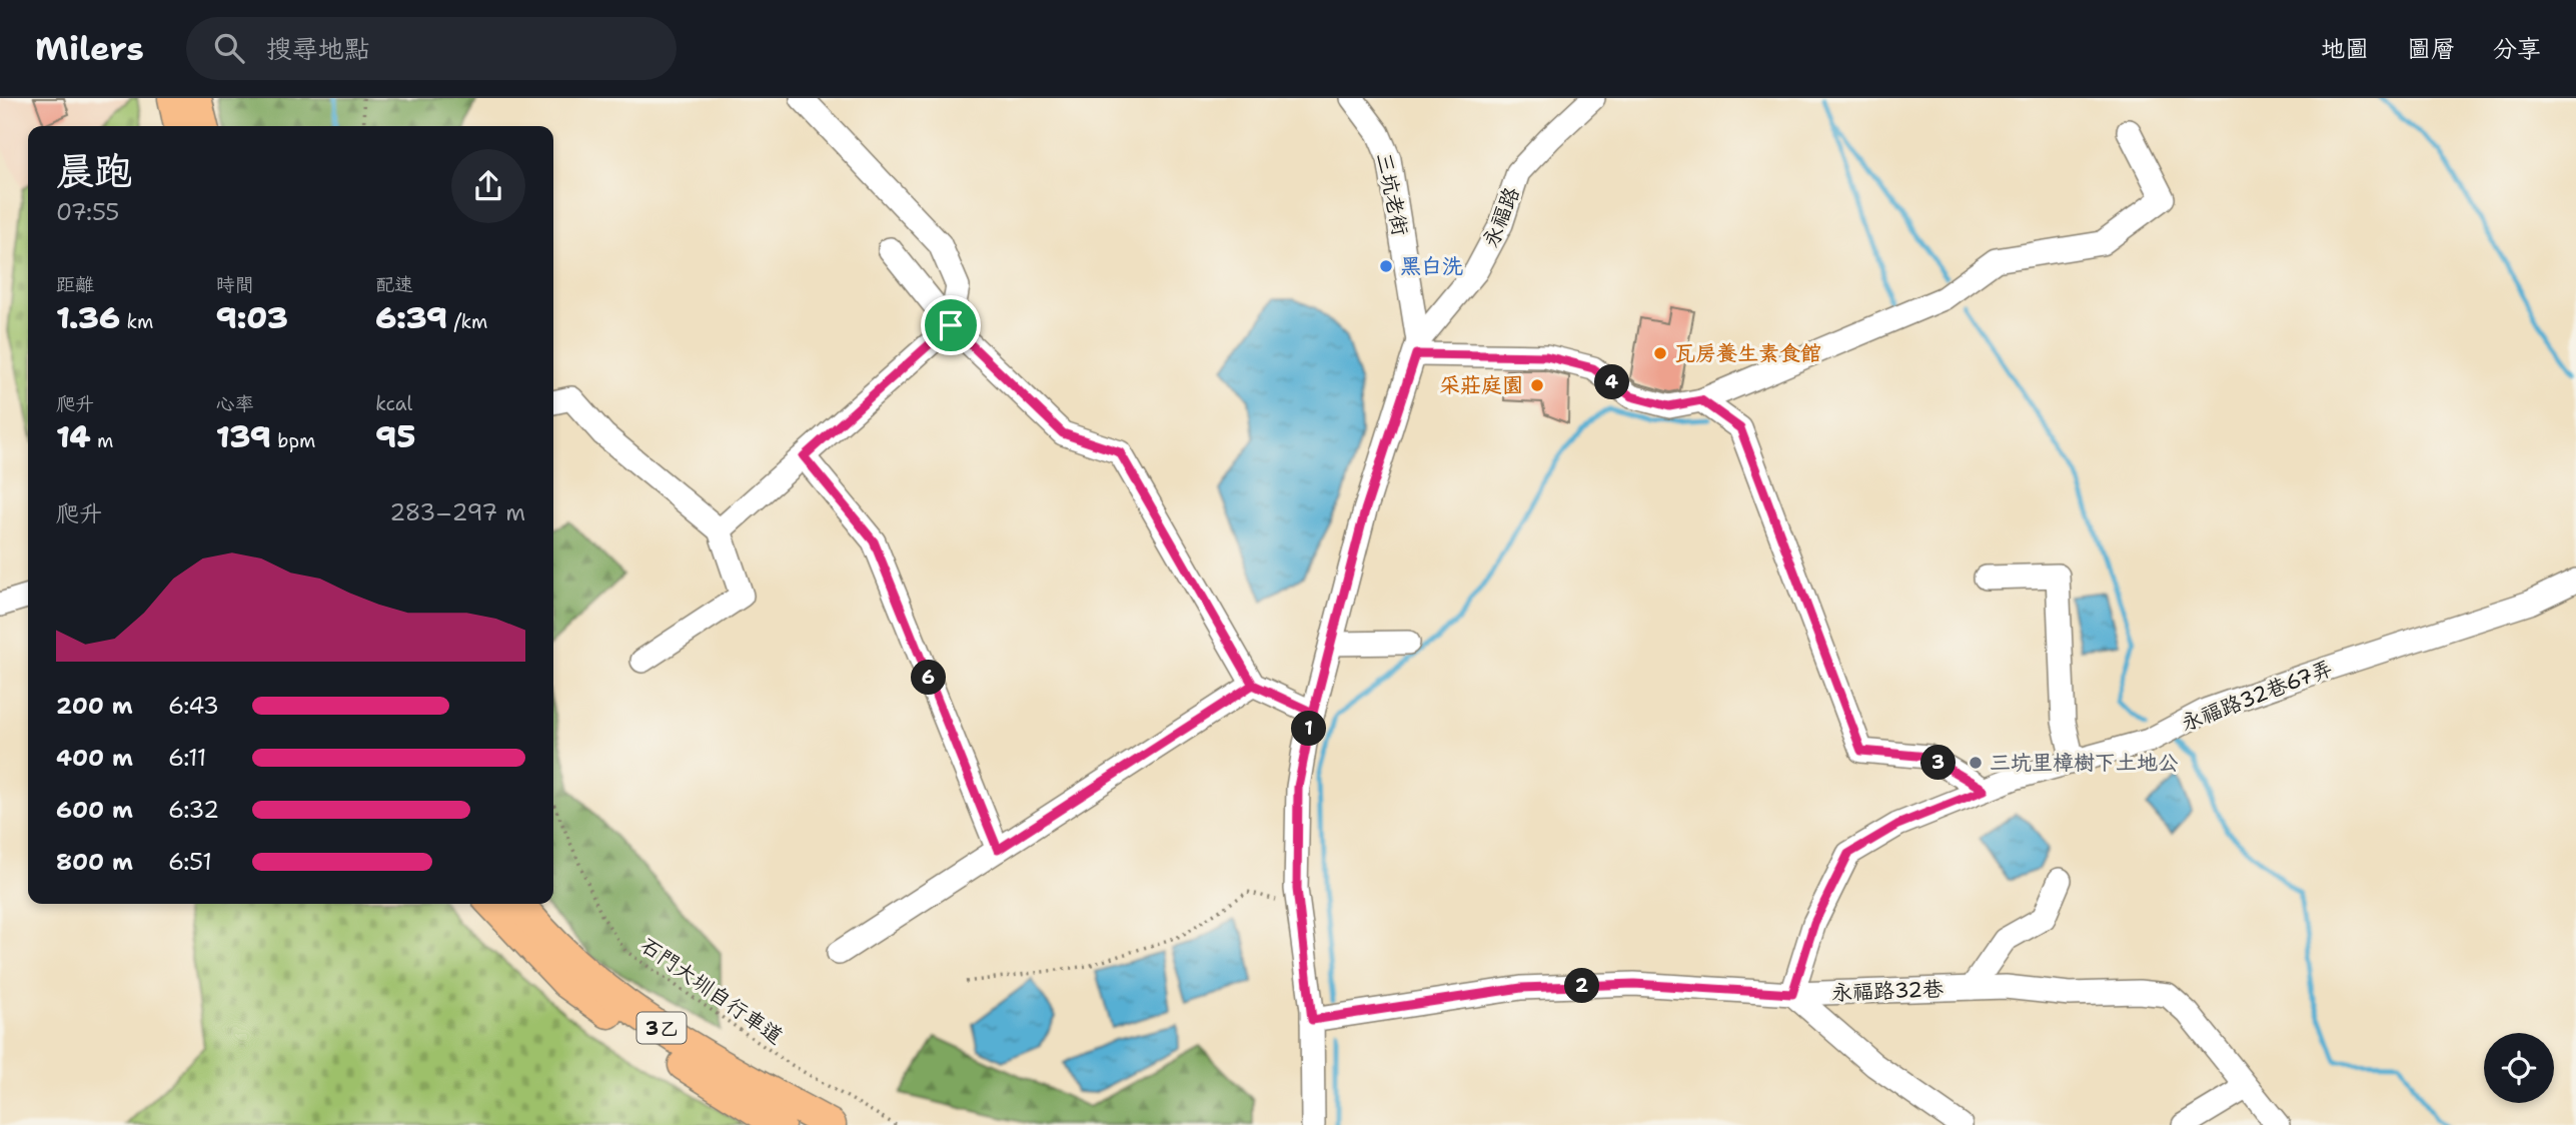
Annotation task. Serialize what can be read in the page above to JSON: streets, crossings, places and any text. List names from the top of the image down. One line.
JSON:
{"streets":{"main road":["3乙"],"street":["三坑老街","永福路","永福路32巷67弄","永福路32巷"],"path":["石門大圳自行車道"]},"crossings":[["三坑老街","永福路"],["永福路","永福路32巷"],["永福路32巷67弄","永福路32巷"]],"places":["黑白洗","瓦房養生素食館","采莊庭園","三坑里樟樹下土地公"],"page":{"header":"Milers","search":"搜尋地點","nav":["地圖","圖層","分享"],"heading":["晨跑","07:55"],"stats":[["距離","1.36 km"],["時間","9:03"],["配速","6:39 /km"],["爬升","14 m"],["心率","139 bpm"],["kcal","95"]],"pins":["4","6","1","3","2"],"chart":["爬升","283–297 m"],"list":[{"name":"200 m","note":"6:43"},{"name":"400 m","note":"6:11"},{"name":"600 m","note":"6:32"},{"name":"800 m","note":"6:51"}]}}
